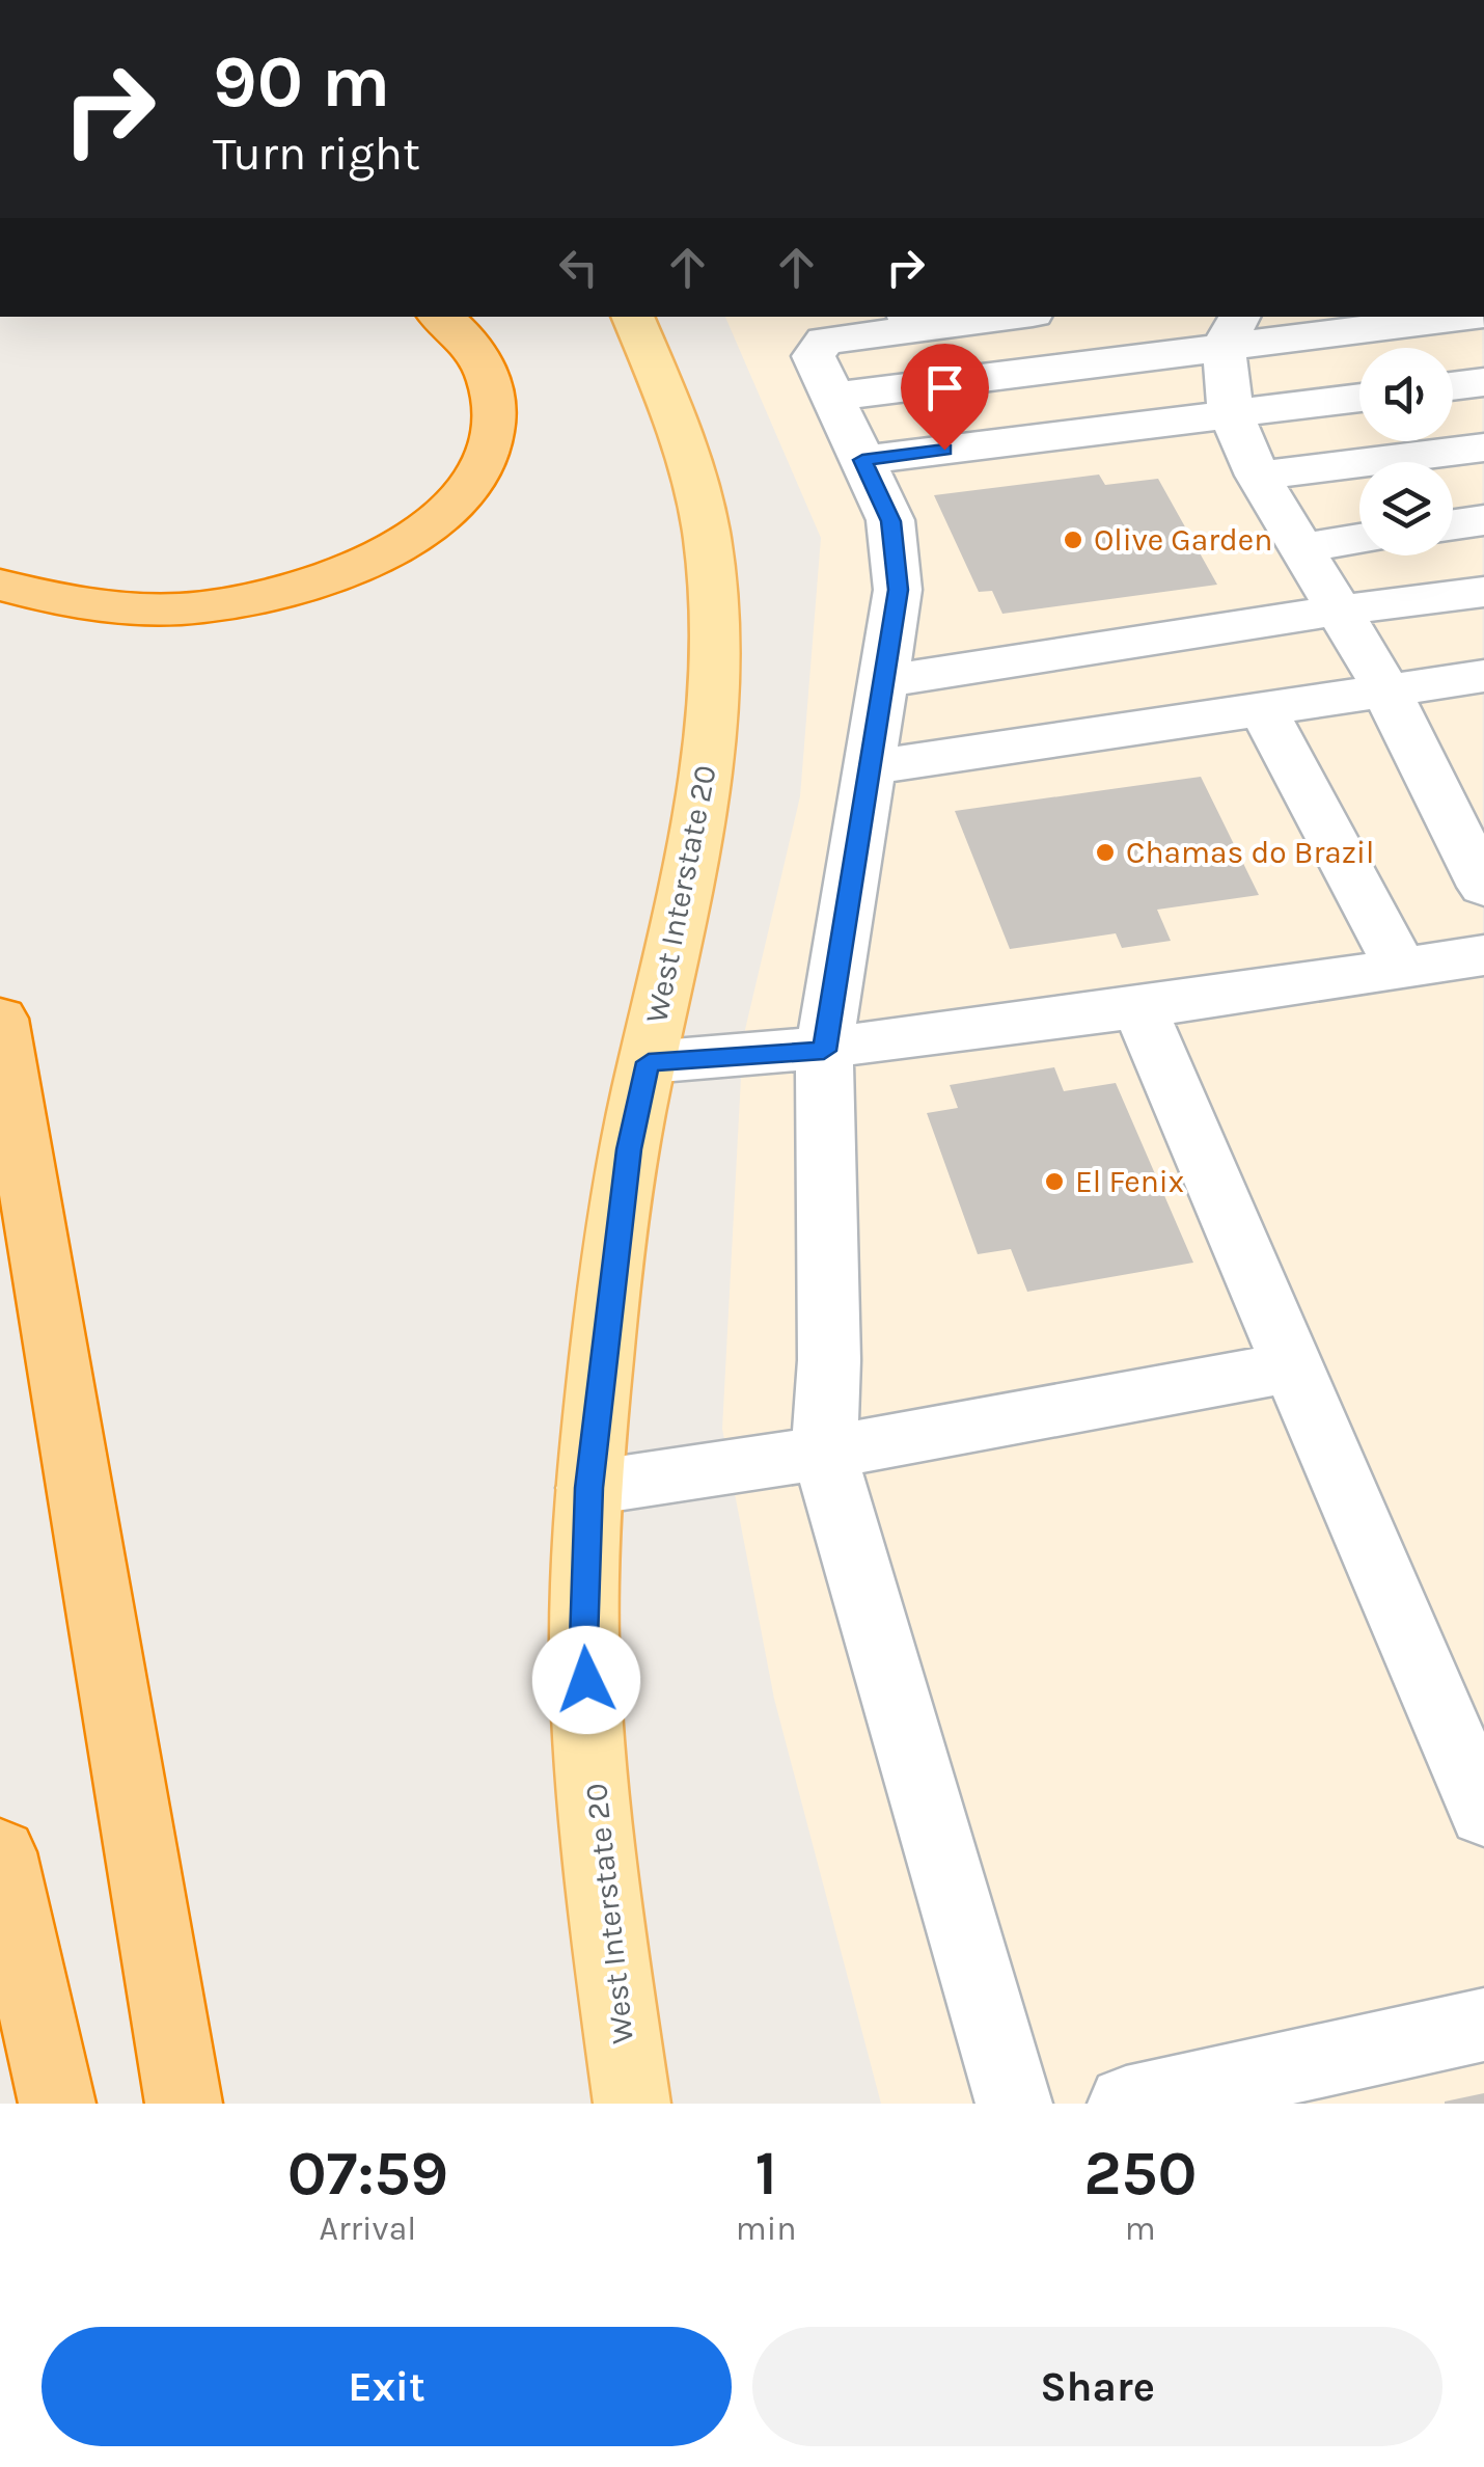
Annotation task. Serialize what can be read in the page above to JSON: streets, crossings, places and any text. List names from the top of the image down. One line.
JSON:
{"streets":{"main road":["West Interstate 20"]},"places":["Olive Garden","Chamas do Brazil","El Fenix"],"page":{"turn":["90 m","Turn right"],"eta":["07:59","Arrival","1","min","250","m"],"buttons":["Exit","Share"]}}
